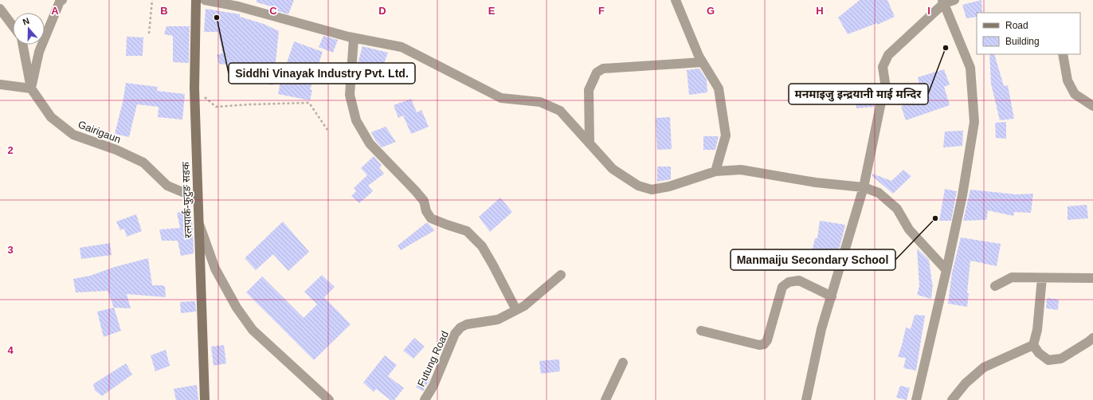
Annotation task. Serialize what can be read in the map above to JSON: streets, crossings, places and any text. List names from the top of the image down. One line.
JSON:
{"streets":{"street":["Gairigaun","रत्नपार्क-फुटुङ सडक","Futung Road"]},"crossings":[["Gairigaun","रत्नपार्क-फुटुङ सडक"]],"places":["Siddhi Vinayak Industry Pvt. Ltd.","मनमाइजु इन्द्रयानी माई मन्दिर","Manmaiju Secondary School"],"legend":["Road","Building"],"north":"top","grid":{"columns":["A","B","C","D","E","F","G","H","I"],"rows":["2","3","4"]}}
